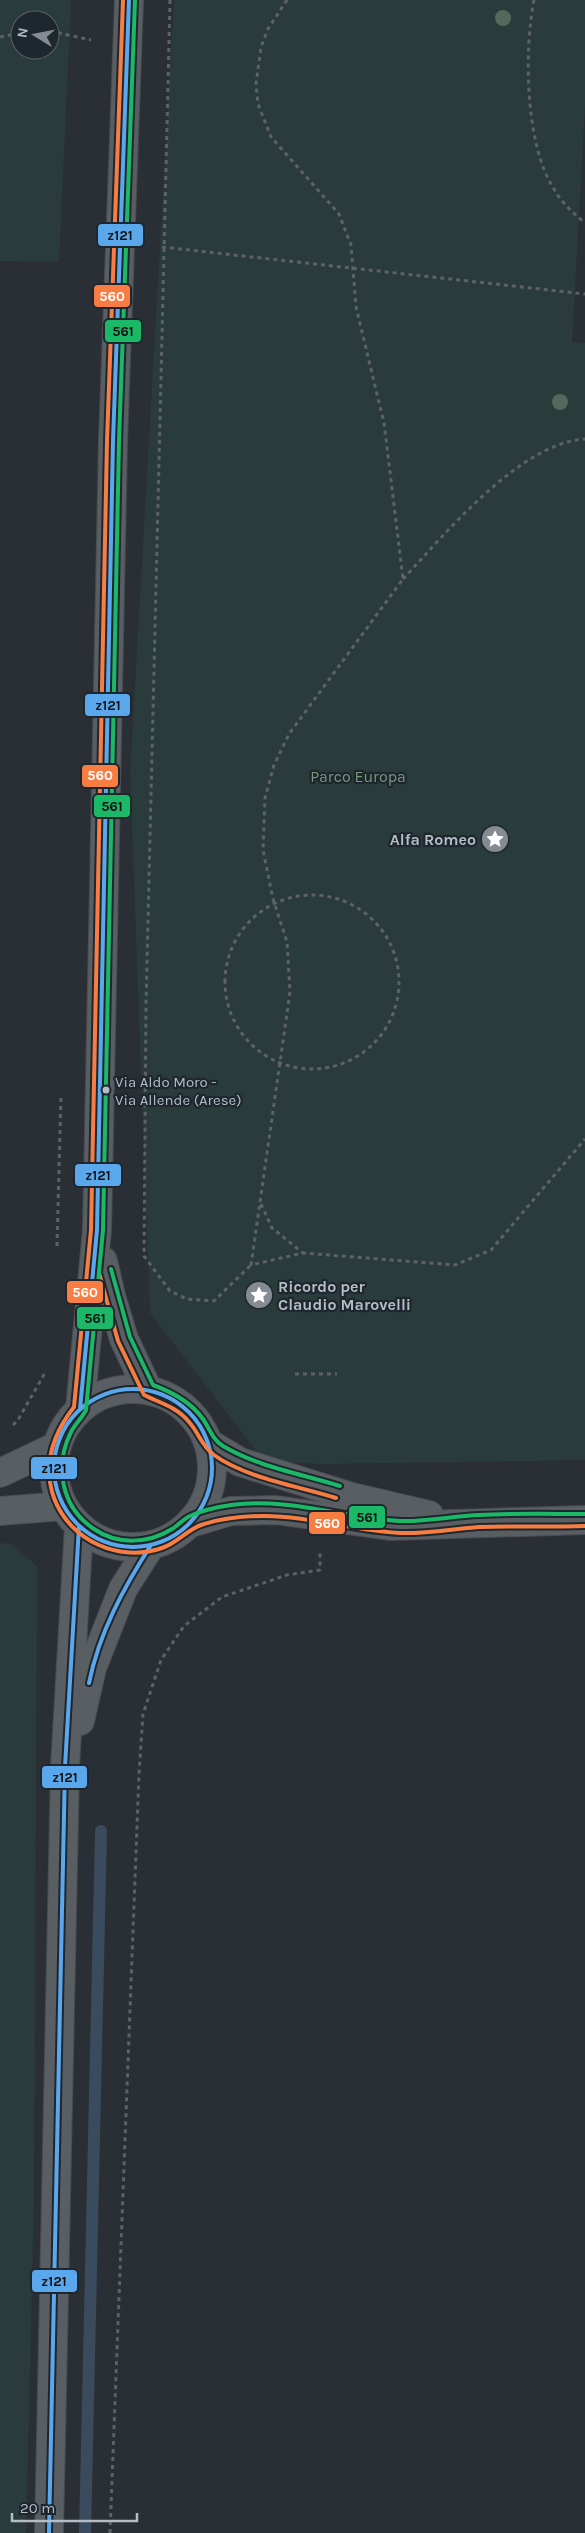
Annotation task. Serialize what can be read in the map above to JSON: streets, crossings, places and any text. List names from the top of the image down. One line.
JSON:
{"parks":["Parco Europa"],"places":{"place":["Alfa Romeo","Ricordo per Claudio Marovelli"],"other":["Via Aldo Moro - Via Allende (Arese)"]},"lines":["transit line z121","transit line 560","transit line 561"],"scale_bar":"20 m","north":"left"}
